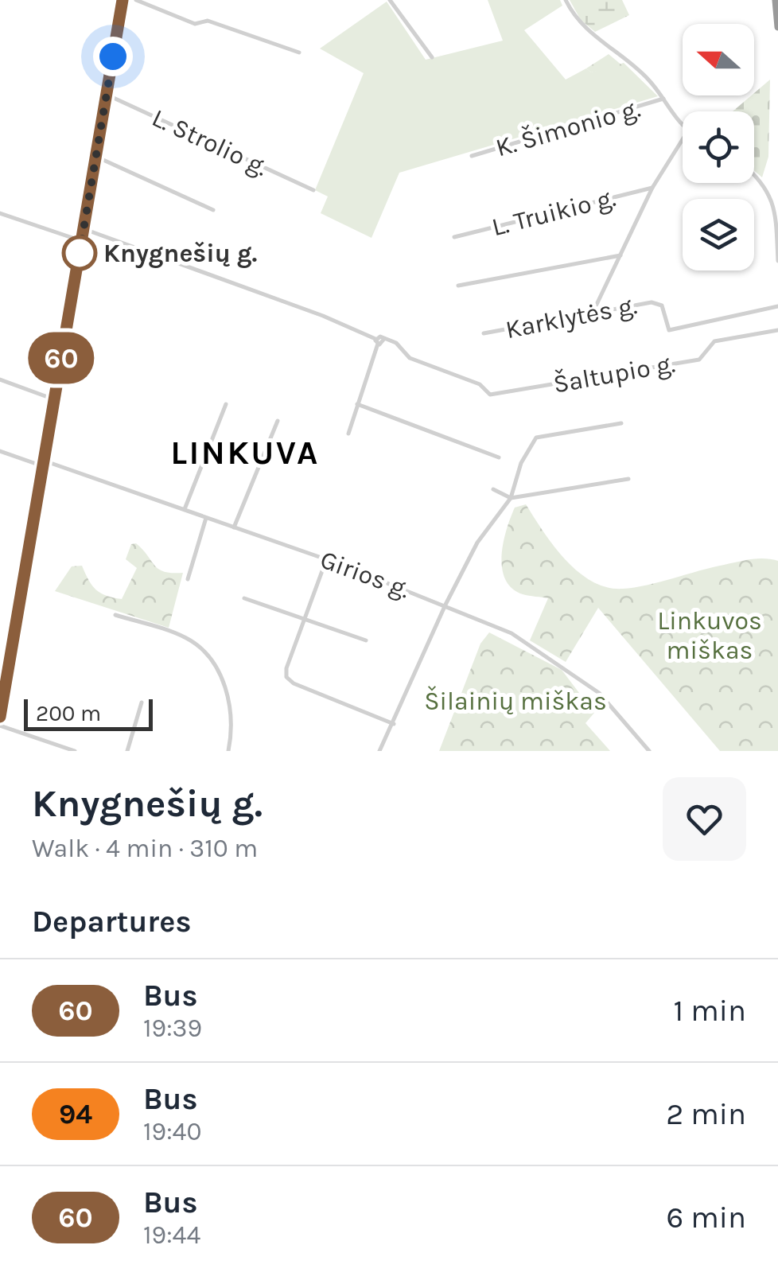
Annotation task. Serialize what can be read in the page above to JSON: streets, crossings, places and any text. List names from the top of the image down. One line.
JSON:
{"streets":{"street":["K. Šimonio g.","L. Strolio g.","L. Truikio g.","Karklytės g.","Šaltupio g.","Girios g."]},"districts":["LINKUVA"],"parks":["Linkuvos miškas","Šilainių miškas"],"places":["Knygnešių g."],"lines":["bus line 60"],"scale_bar":"200 m","north":"left","page":{"on_map":"60","scale":"200 m","heading":[["Knygnešių g.","Walk · 4 min · 310 m"],"Departures"],"list":[{"mark":"60","name":"Bus","note":"19:39","value":"1 min"},{"mark":"94","name":"Bus","note":"19:40","value":"2 min"},{"mark":"60","name":"Bus","note":"19:44","value":"6 min"}]}}
